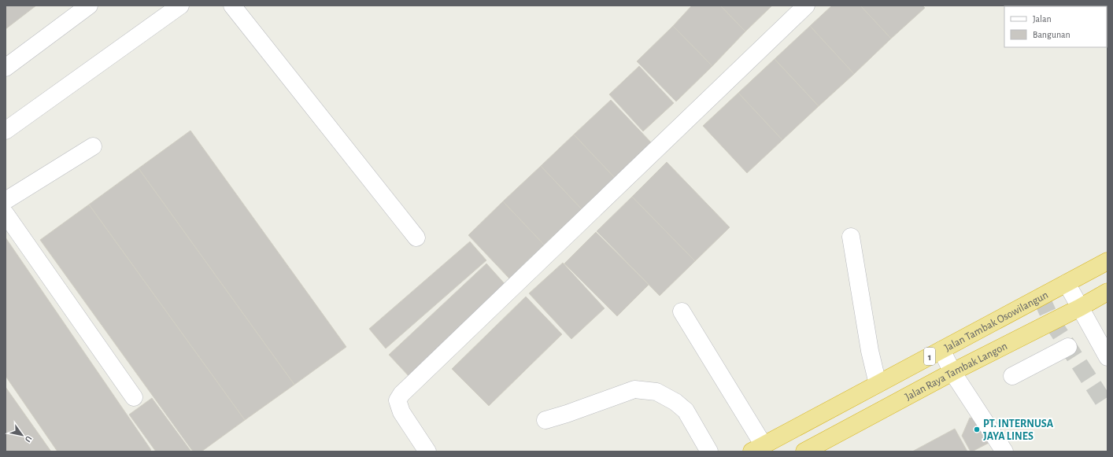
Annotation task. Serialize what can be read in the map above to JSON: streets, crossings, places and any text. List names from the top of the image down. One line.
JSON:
{"streets":{"highway":["Jalan Tambak Osowilangun","1","Jalan Raya Tambak Langon"]},"places":["PT. INTERNUSA JAYA LINES"],"legend":["Jalan","Bangunan"],"north":"bottom right"}
